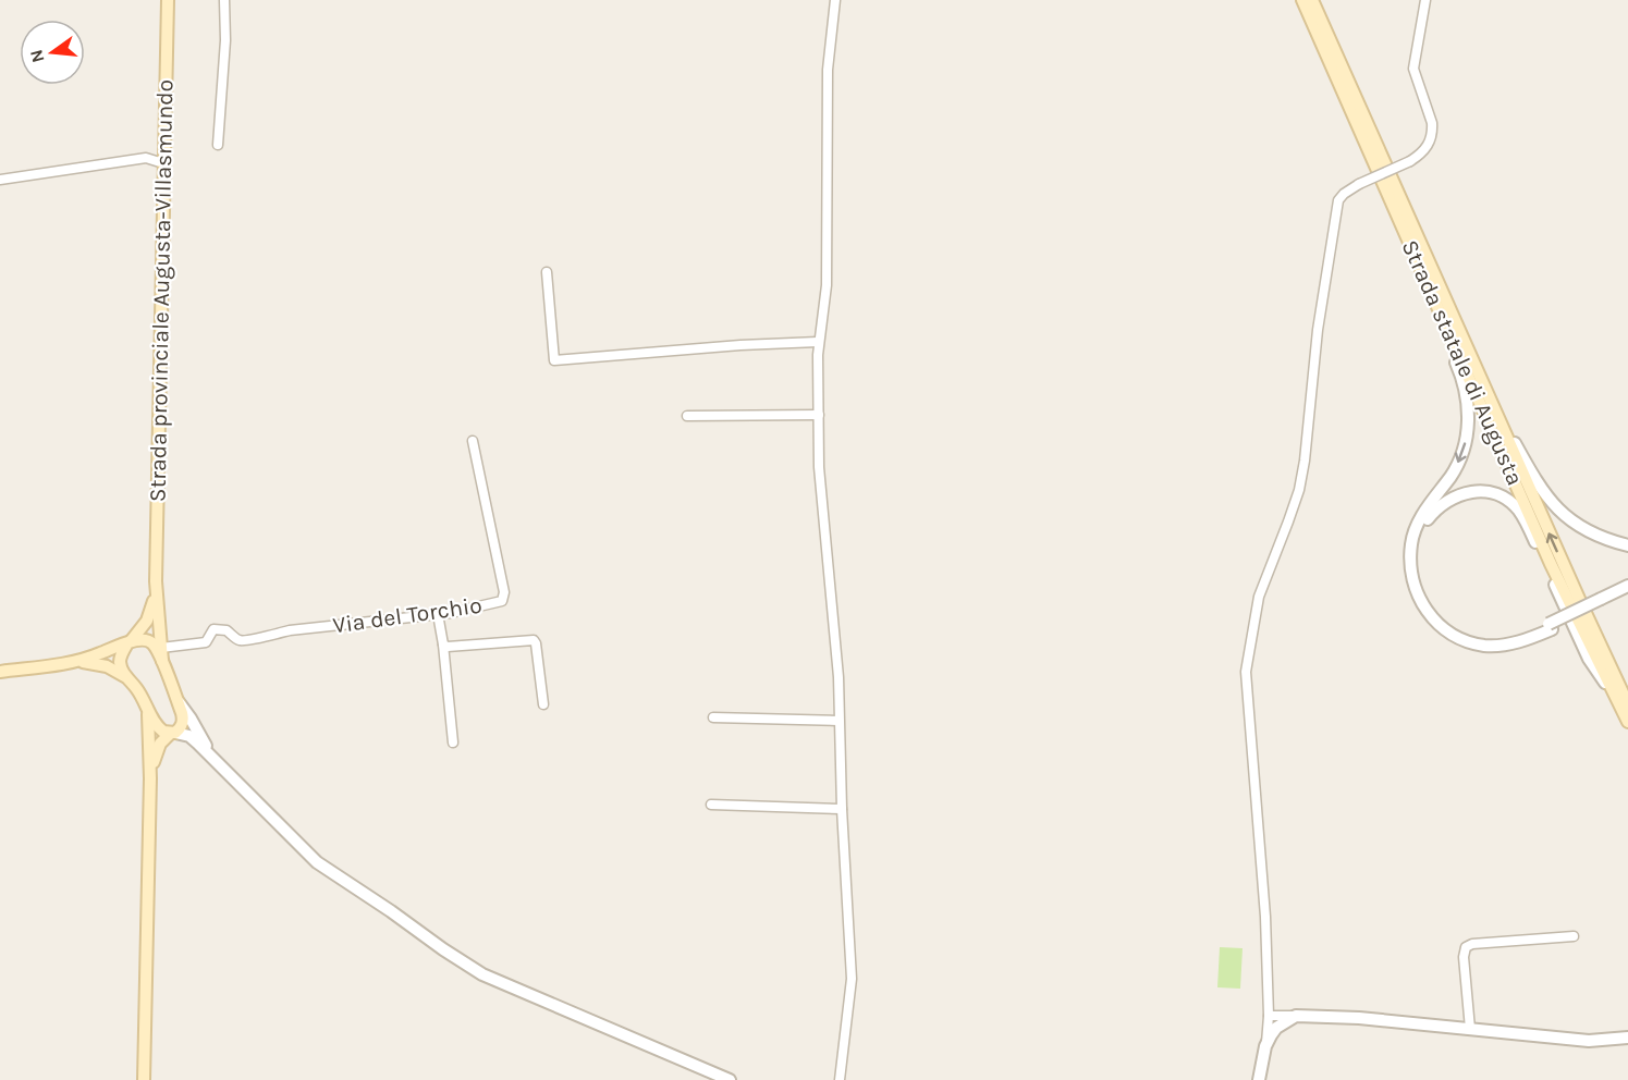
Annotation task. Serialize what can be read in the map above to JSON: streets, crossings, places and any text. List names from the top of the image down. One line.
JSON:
{"streets":{"main road":["Strada provinciale Augusta-Villasmundo","Strada statale di Augusta"],"street":["Via del Torchio"]},"north":"left"}
